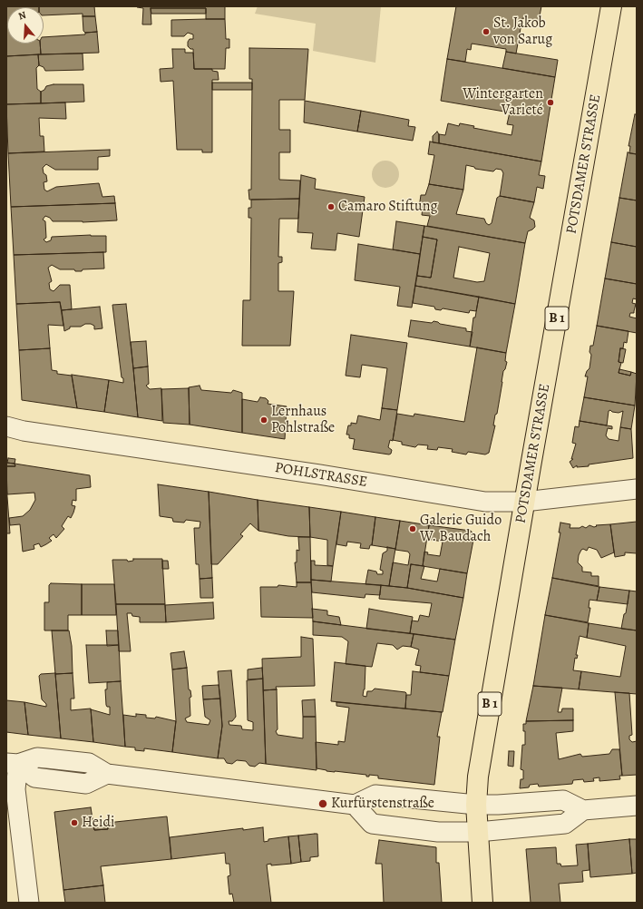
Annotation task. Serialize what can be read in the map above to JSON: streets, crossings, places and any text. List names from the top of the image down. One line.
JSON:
{"streets":{"main road":["POTSDAMER STRASSE","B 1"],"street":["POHLSTRASSE"]},"crossings":[["POTSDAMER STRASSE","POHLSTRASSE"]],"places":["St. Jakob von Sarug","Wintergarten Varieté","Camaro Stiftung","Lernhaus Pohlstraße","Galerie Guido W. Baudach","Kurfürstenstraße","Heidi"],"north":"top"}
